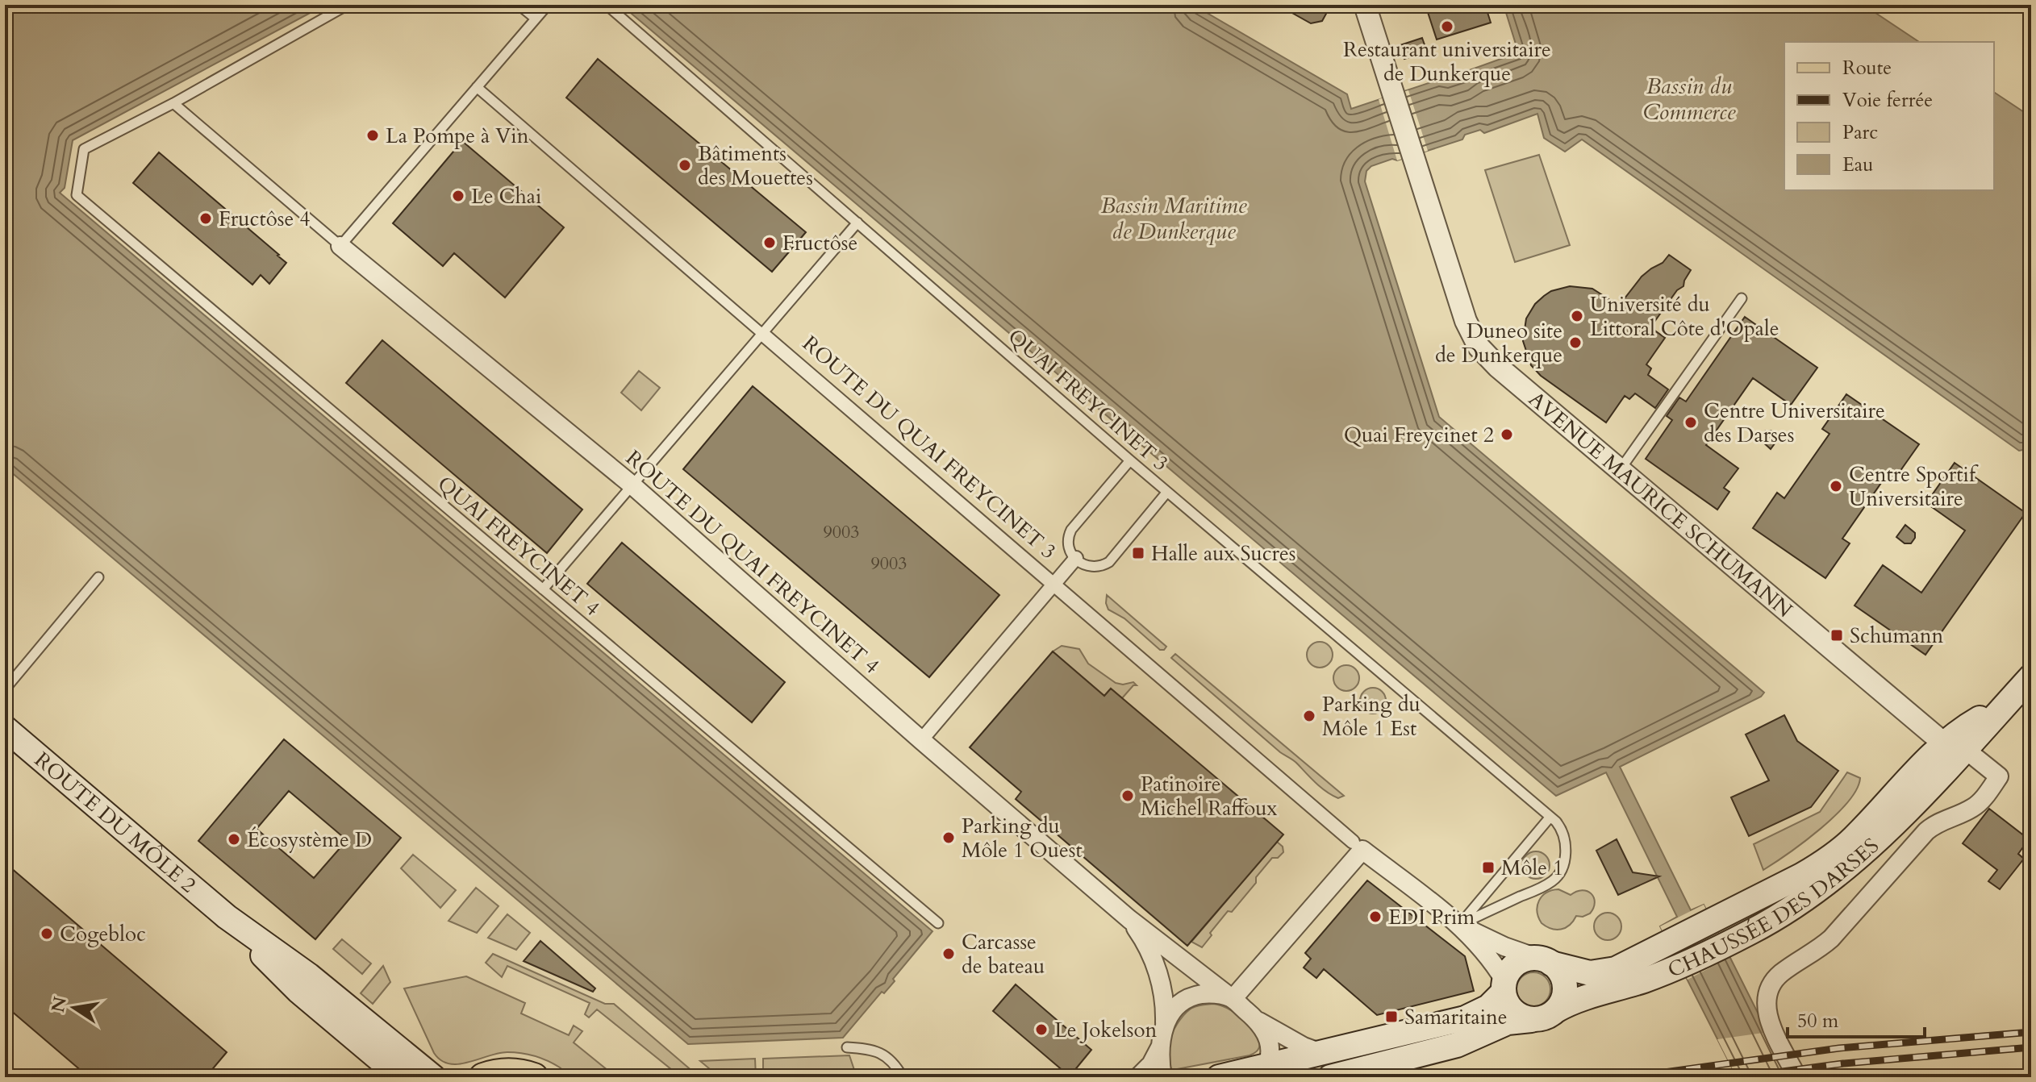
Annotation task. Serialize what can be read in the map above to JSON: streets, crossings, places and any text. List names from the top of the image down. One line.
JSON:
{"streets":{"main road":["ROUTE DU MÔLE 2","CHAUSSÉE DES DARSES"],"street":["ROUTE DU QUAI FREYCINET 3","AVENUE MAURICE SCHUMANN","ROUTE DU QUAI FREYCINET 4"],"lane":["QUAI FREYCINET 3","QUAI FREYCINET 4"]},"crossings":[["ROUTE DU QUAI FREYCINET 3","CHAUSSÉE DES DARSES"],["AVENUE MAURICE SCHUMANN","CHAUSSÉE DES DARSES"]],"water":["Bassin du Commerce","Bassin Maritime de Dunkerque"],"places":{"other":["Restaurant universitaire de Dunkerque","La Pompe à Vin","Bâtiments des Mouettes","Le Chai","Fructôse 4","Fructôse","Université du Littoral Côte d'Opale","Duneo site de Dunkerque","Centre Universitaire des Darses","Quai Freycinet 2","Centre Sportif Universitaire","Parking du Môle 1 Est","Patinoire Michel Raffoux","Parking du Môle 1 Ouest","Écosystème D","EDI Prim","Cogebloc","Carcasse de bateau","Le Jokelson"],"transit":["Halle aux Sucres","Schumann","Môle 1","Samaritaine"]},"house_numbers":["9003","9003"],"legend":["Route","Voie ferrée","Parc","Eau"],"scale_bar":"50 m","north":"left"}
